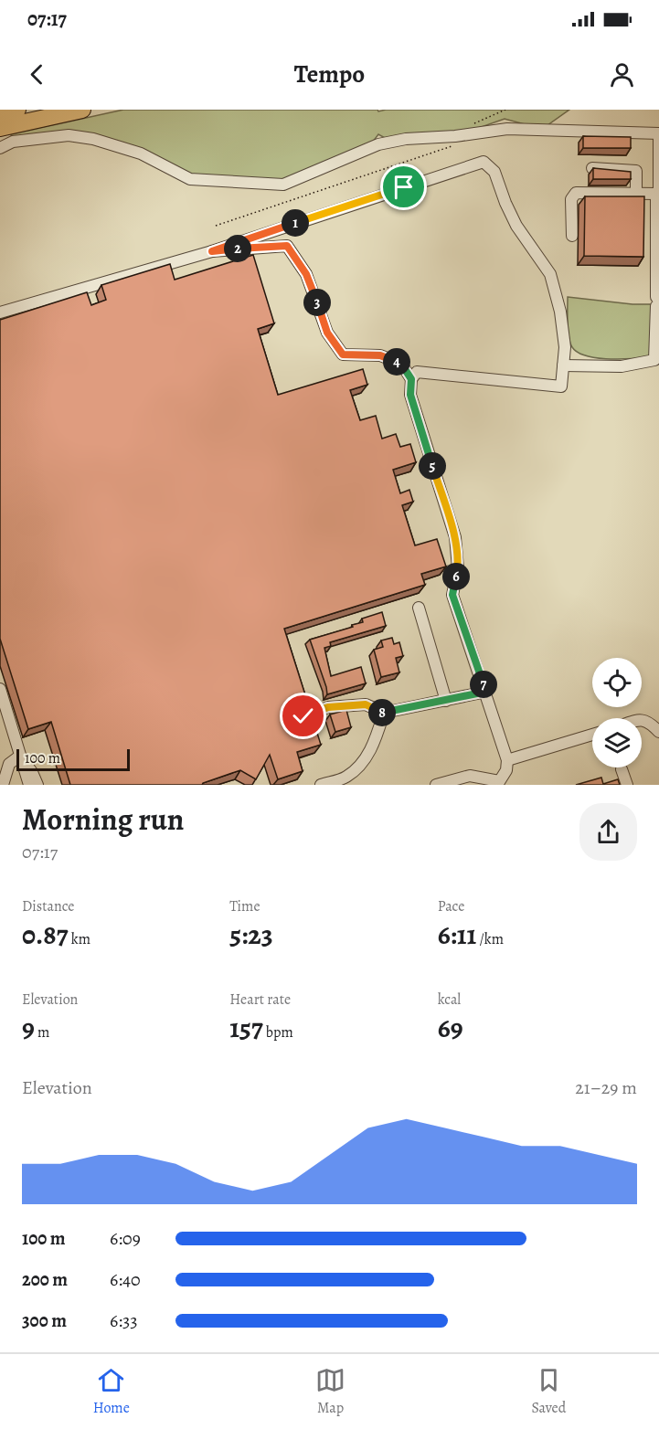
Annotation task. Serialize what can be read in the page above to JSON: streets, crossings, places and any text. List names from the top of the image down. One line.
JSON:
{"scale_bar":"100 m","page":{"status":"07:17","header":"Tempo","pins":["1","2","3","4","5","6","7","8"],"scale":"100 m","heading":["Morning run","07:17"],"stats":[["Distance","0.87 km"],["Time","5:23"],["Pace","6:11 /km"],["Elevation","9 m"],["Heart rate","157 bpm"],["kcal","69"]],"chart":["Elevation","21–29 m"],"list":[{"name":"100 m","note":"6:09"},{"name":"200 m","note":"6:40"},{"name":"300 m","note":"6:33"}],"tabs":["Home","Map","Saved"]}}
